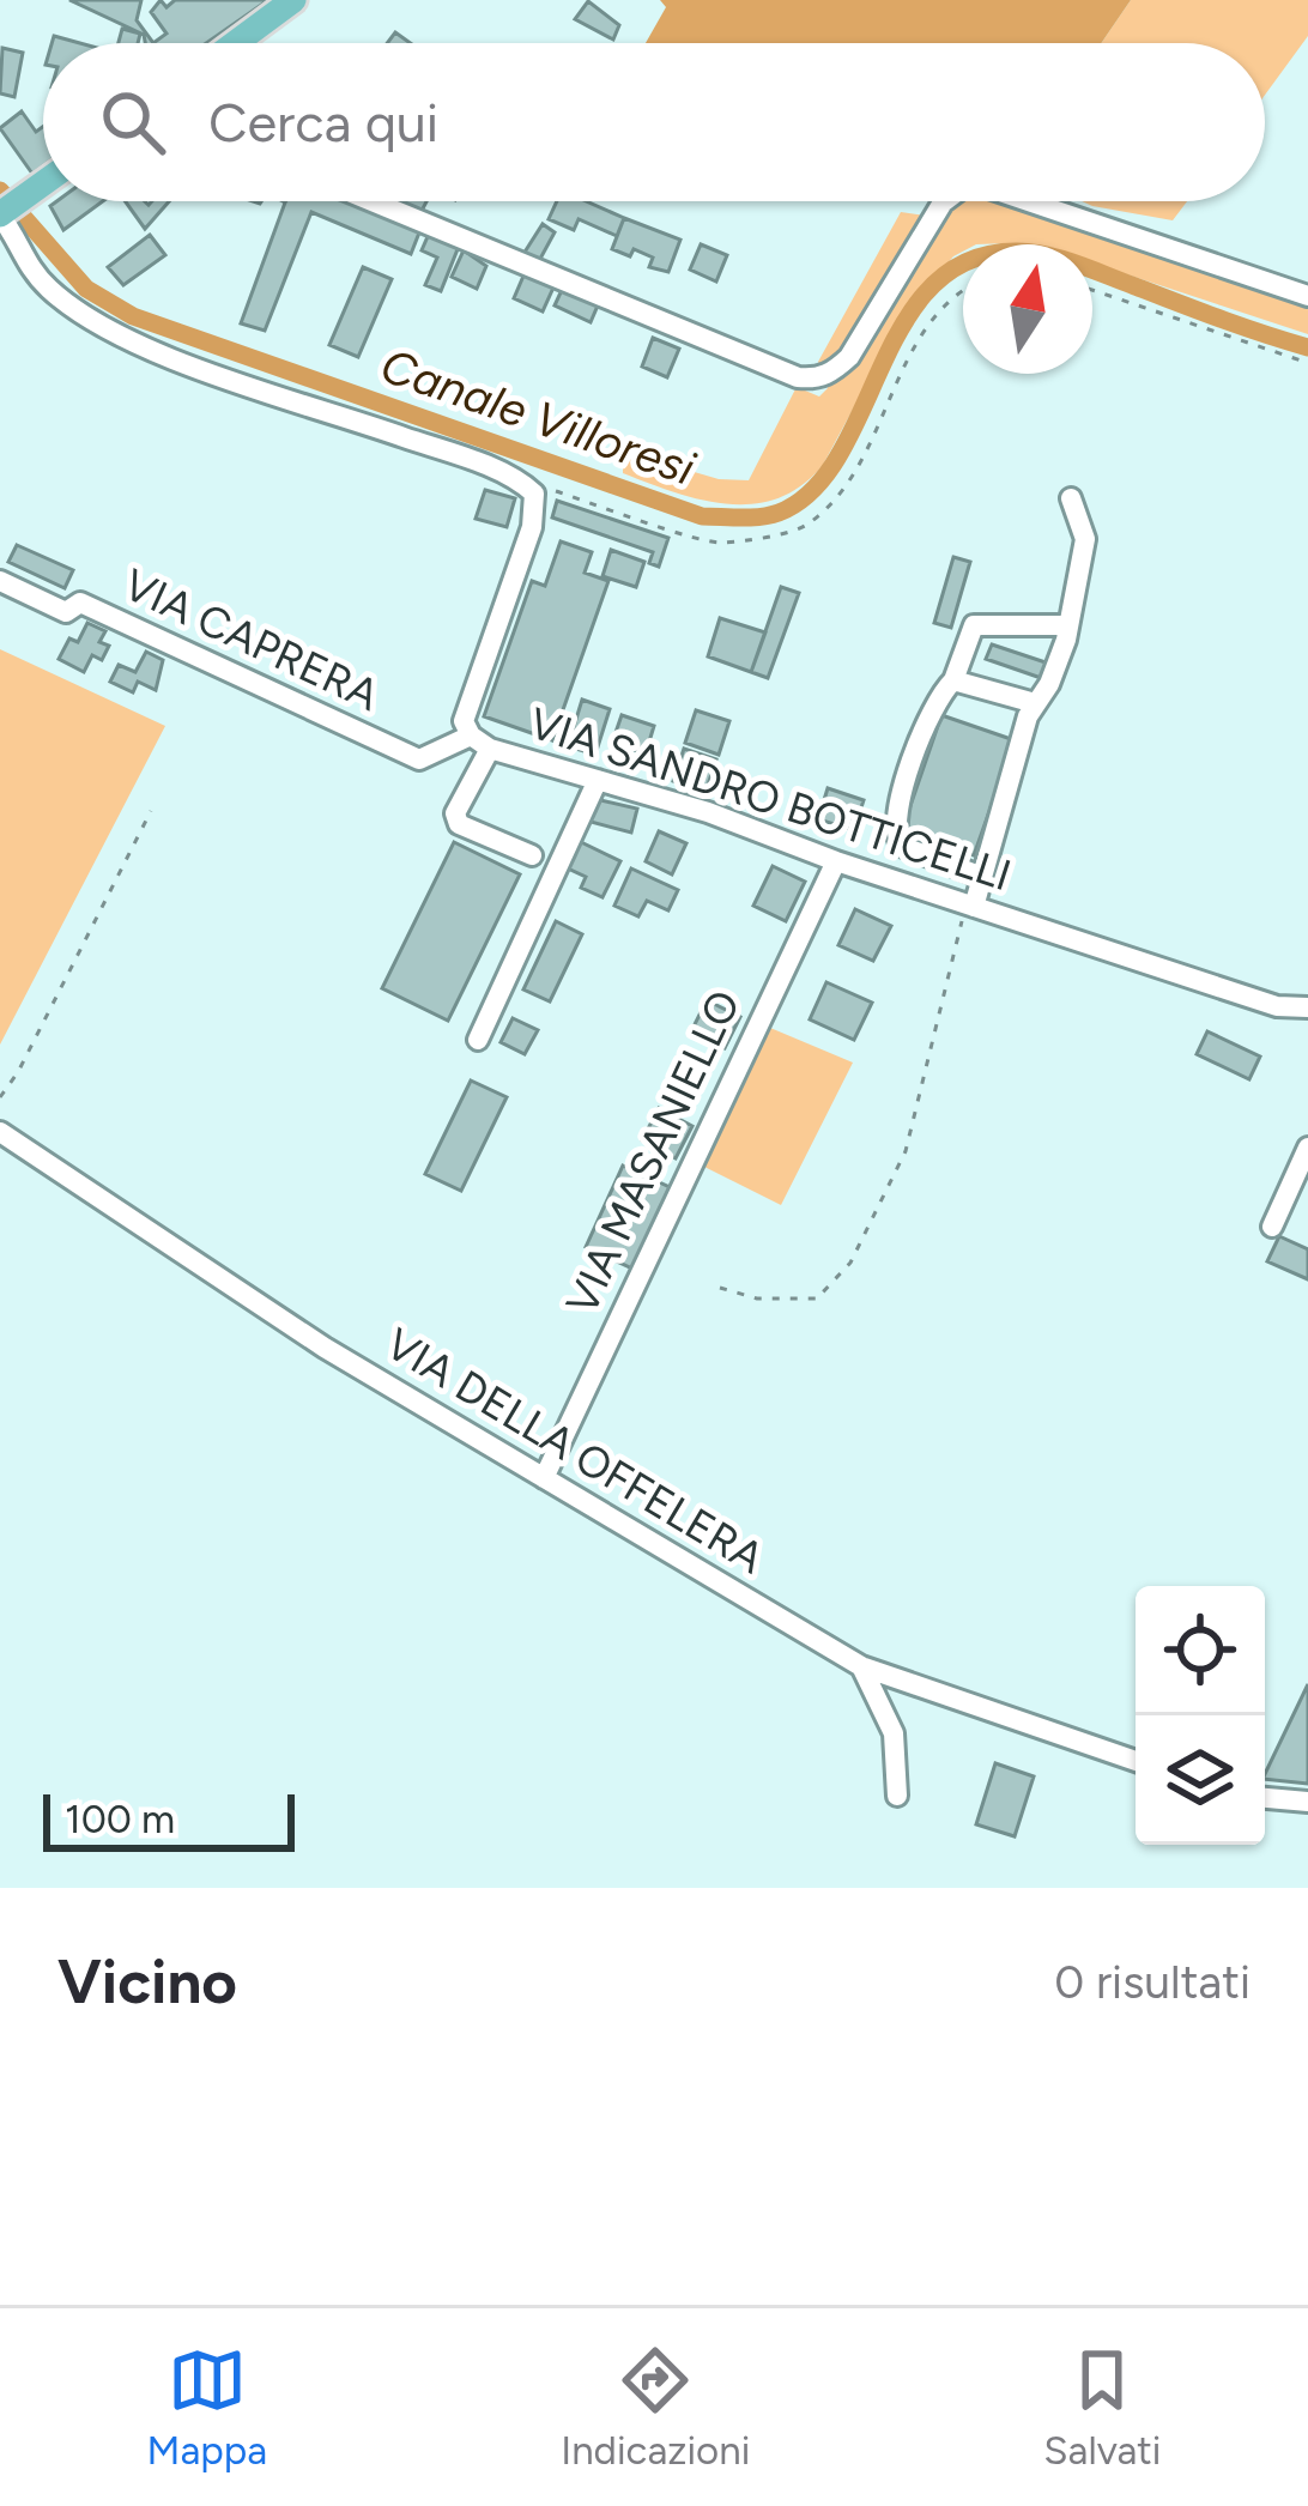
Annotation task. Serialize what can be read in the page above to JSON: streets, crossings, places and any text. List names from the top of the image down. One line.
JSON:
{"streets":{"street":["VIA CAPRERA","VIA SANDRO BOTTICELLI","VIA MASANIELLO","VIA DELLA OFFELERA"]},"crossings":[["VIA CAPRERA","VIA SANDRO BOTTICELLI"],["VIA SANDRO BOTTICELLI","VIA MASANIELLO"],["VIA MASANIELLO","VIA DELLA OFFELERA"]],"water":["Canale Villoresi"],"scale_bar":"100 m","north":"top","page":{"search":"Cerca qui","scale":"100 m","heading":["Vicino","0 risultati"],"nav":["Mappa","Indicazioni","Salvati"]}}
